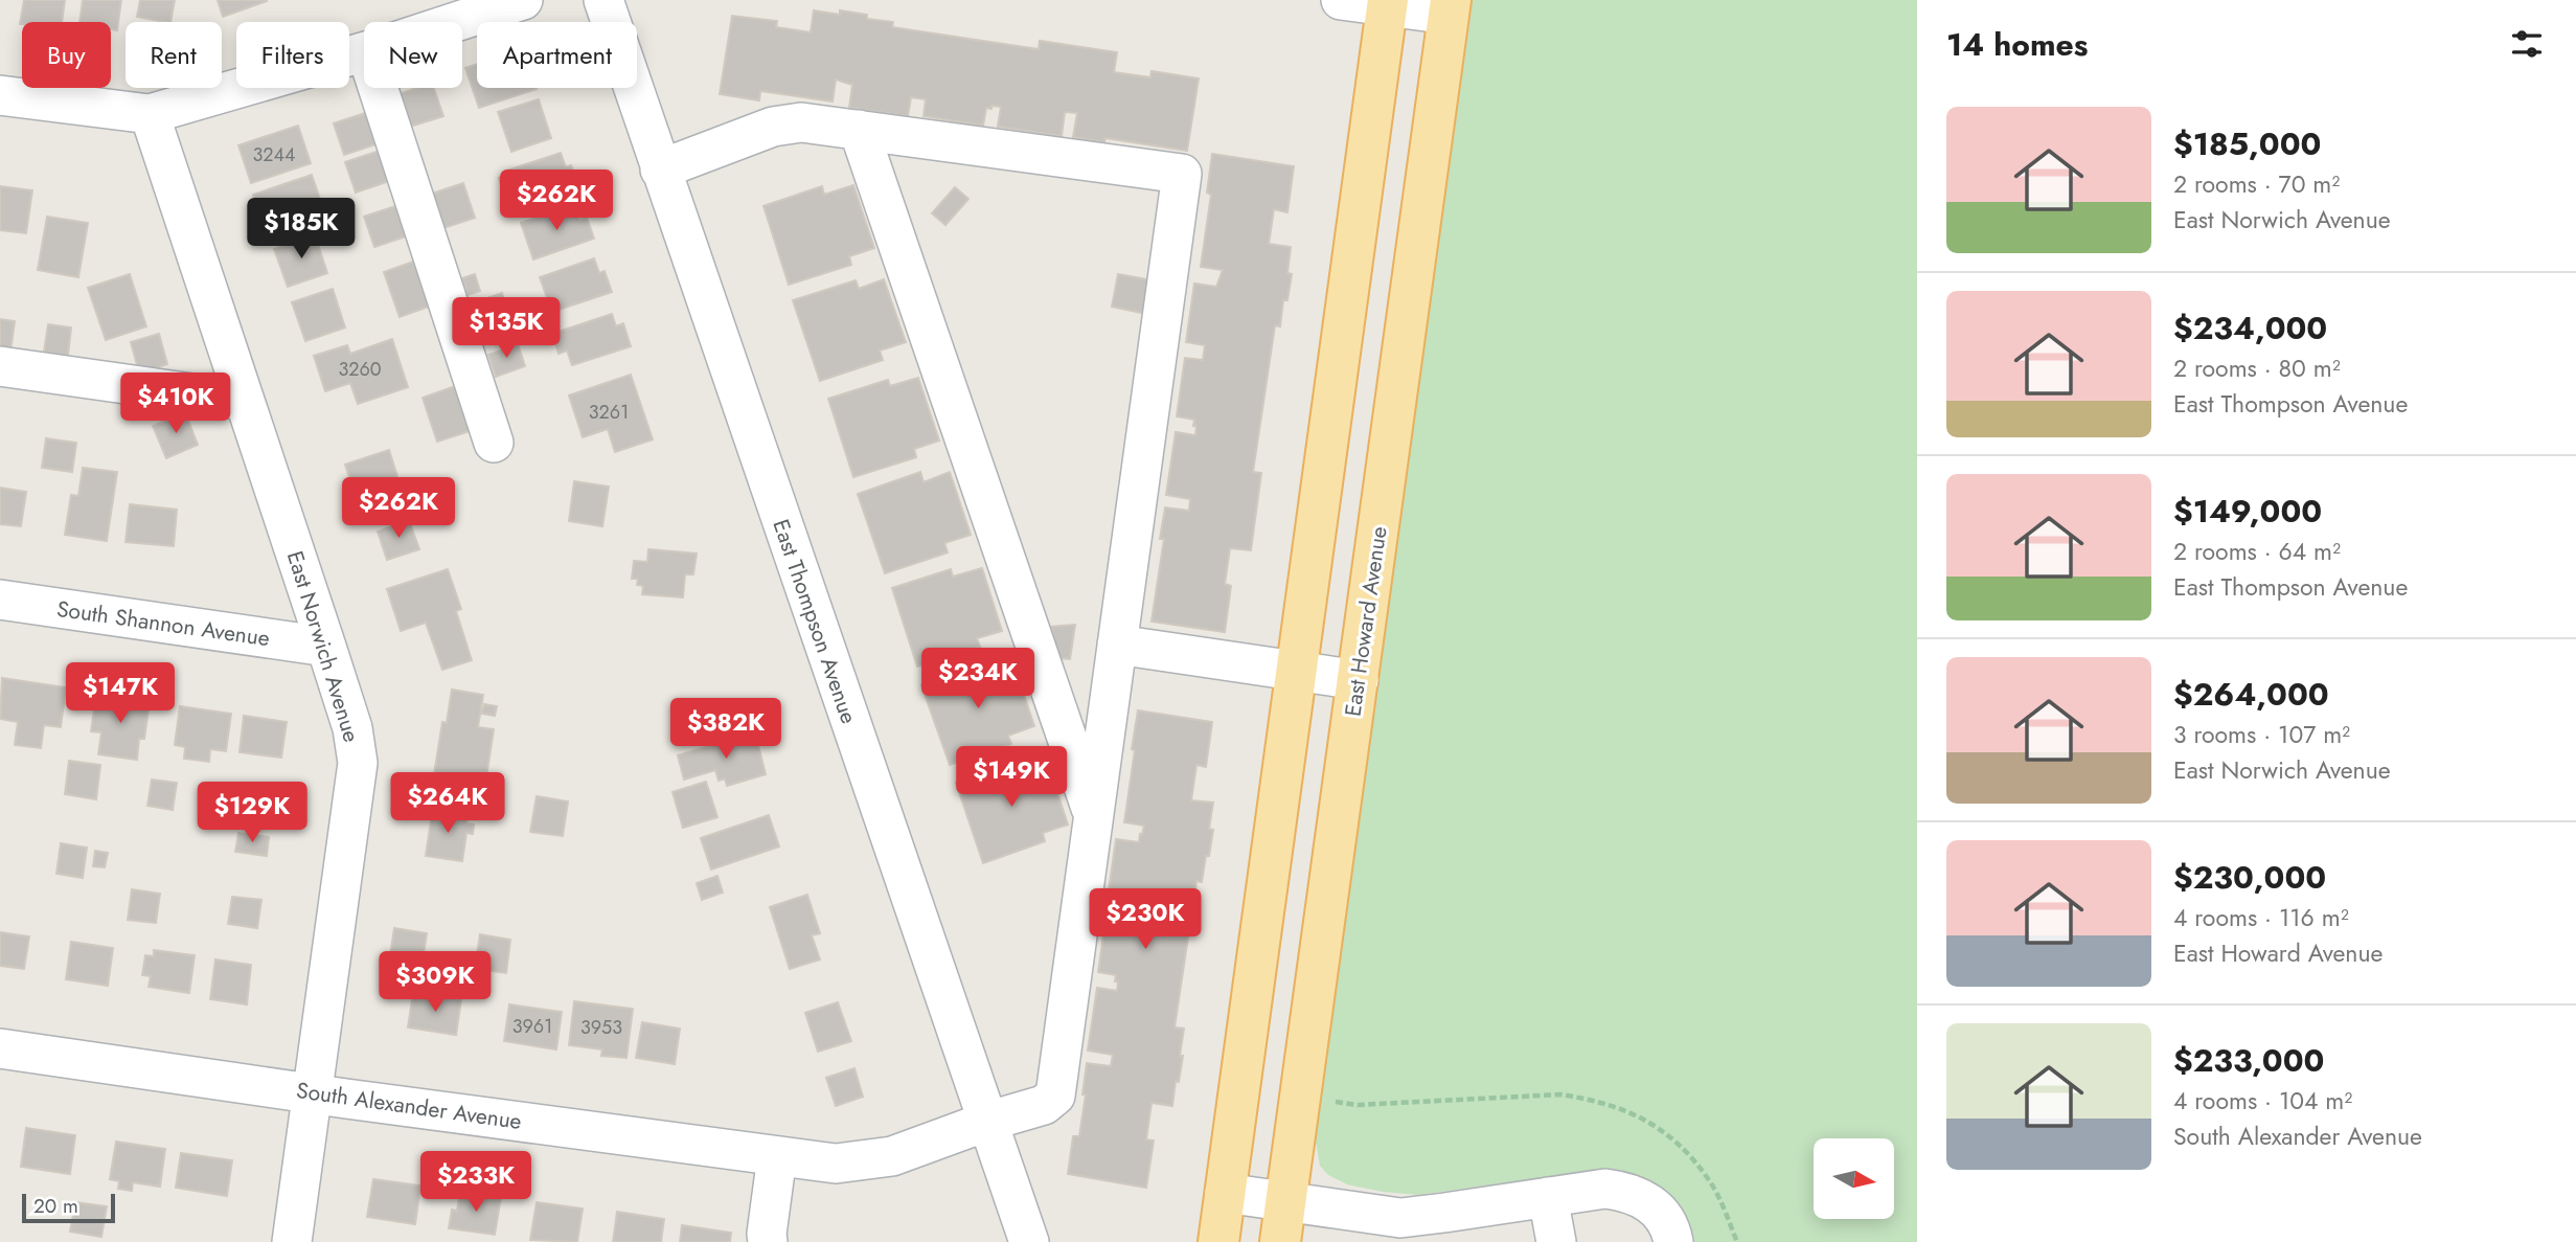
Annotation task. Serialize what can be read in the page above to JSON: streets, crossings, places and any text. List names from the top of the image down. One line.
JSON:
{"streets":{"main road":["East Howard Avenue"],"street":["East Thompson Avenue","South Shannon Avenue","East Norwich Avenue","South Alexander Avenue"]},"crossings":[["East Thompson Avenue","South Alexander Avenue"],["South Shannon Avenue","East Norwich Avenue"],["East Norwich Avenue","South Alexander Avenue"]],"house_numbers":["3244","3260","3261","3961","3953"],"scale_bar":"20 m","north":"right","page":{"heading":"14 homes","chip":["Buy","Rent","Filters","New","Apartment"],"list":[{"name":"$185,000","note":"2 rooms · 70 m² · East Norwich Avenue"},{"name":"$234,000","note":"2 rooms · 80 m² · East Thompson Avenue"},{"name":"$149,000","note":"2 rooms · 64 m² · East Thompson Avenue"},{"name":"$264,000","note":"3 rooms · 107 m² · East Norwich Avenue"},{"name":"$230,000","note":"4 rooms · 116 m² · East Howard Avenue"},{"name":"$233,000","note":"4 rooms · 104 m² · South Alexander Avenue"}],"price":["$262K","$185K","$135K","$410K","$262K","$234K","$147K","$382K","$149K","$264K","$129K","$230K","$309K","$233K"],"scale":"20 m"}}
